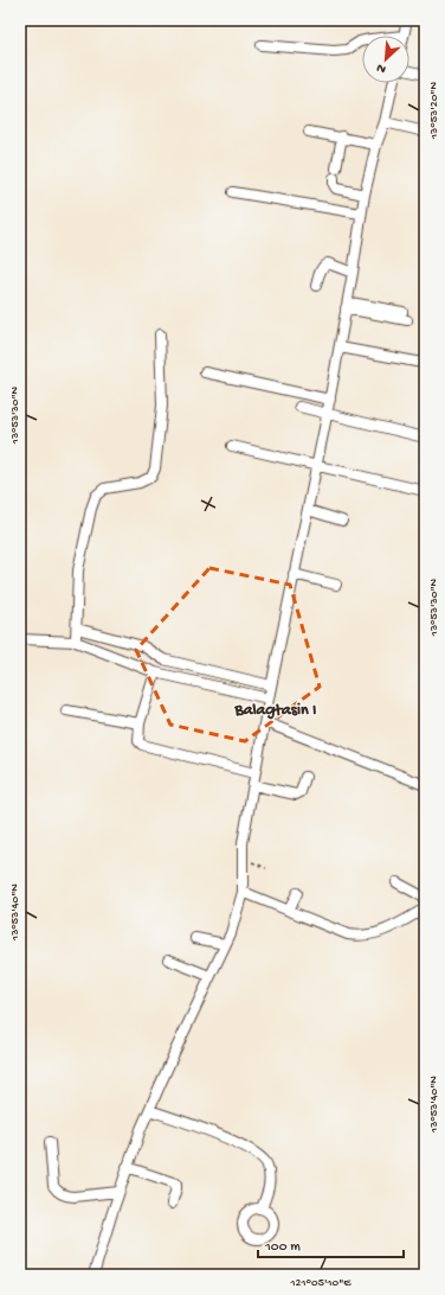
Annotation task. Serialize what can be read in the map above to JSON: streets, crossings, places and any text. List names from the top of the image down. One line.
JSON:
{"districts":["Balagtasin I"],"scale_bar":"100 m","north":"bottom left","coordinates":["13°53'20\"N","13°53'30\"N","13°53'40\"N","121°05'10\"E"]}
